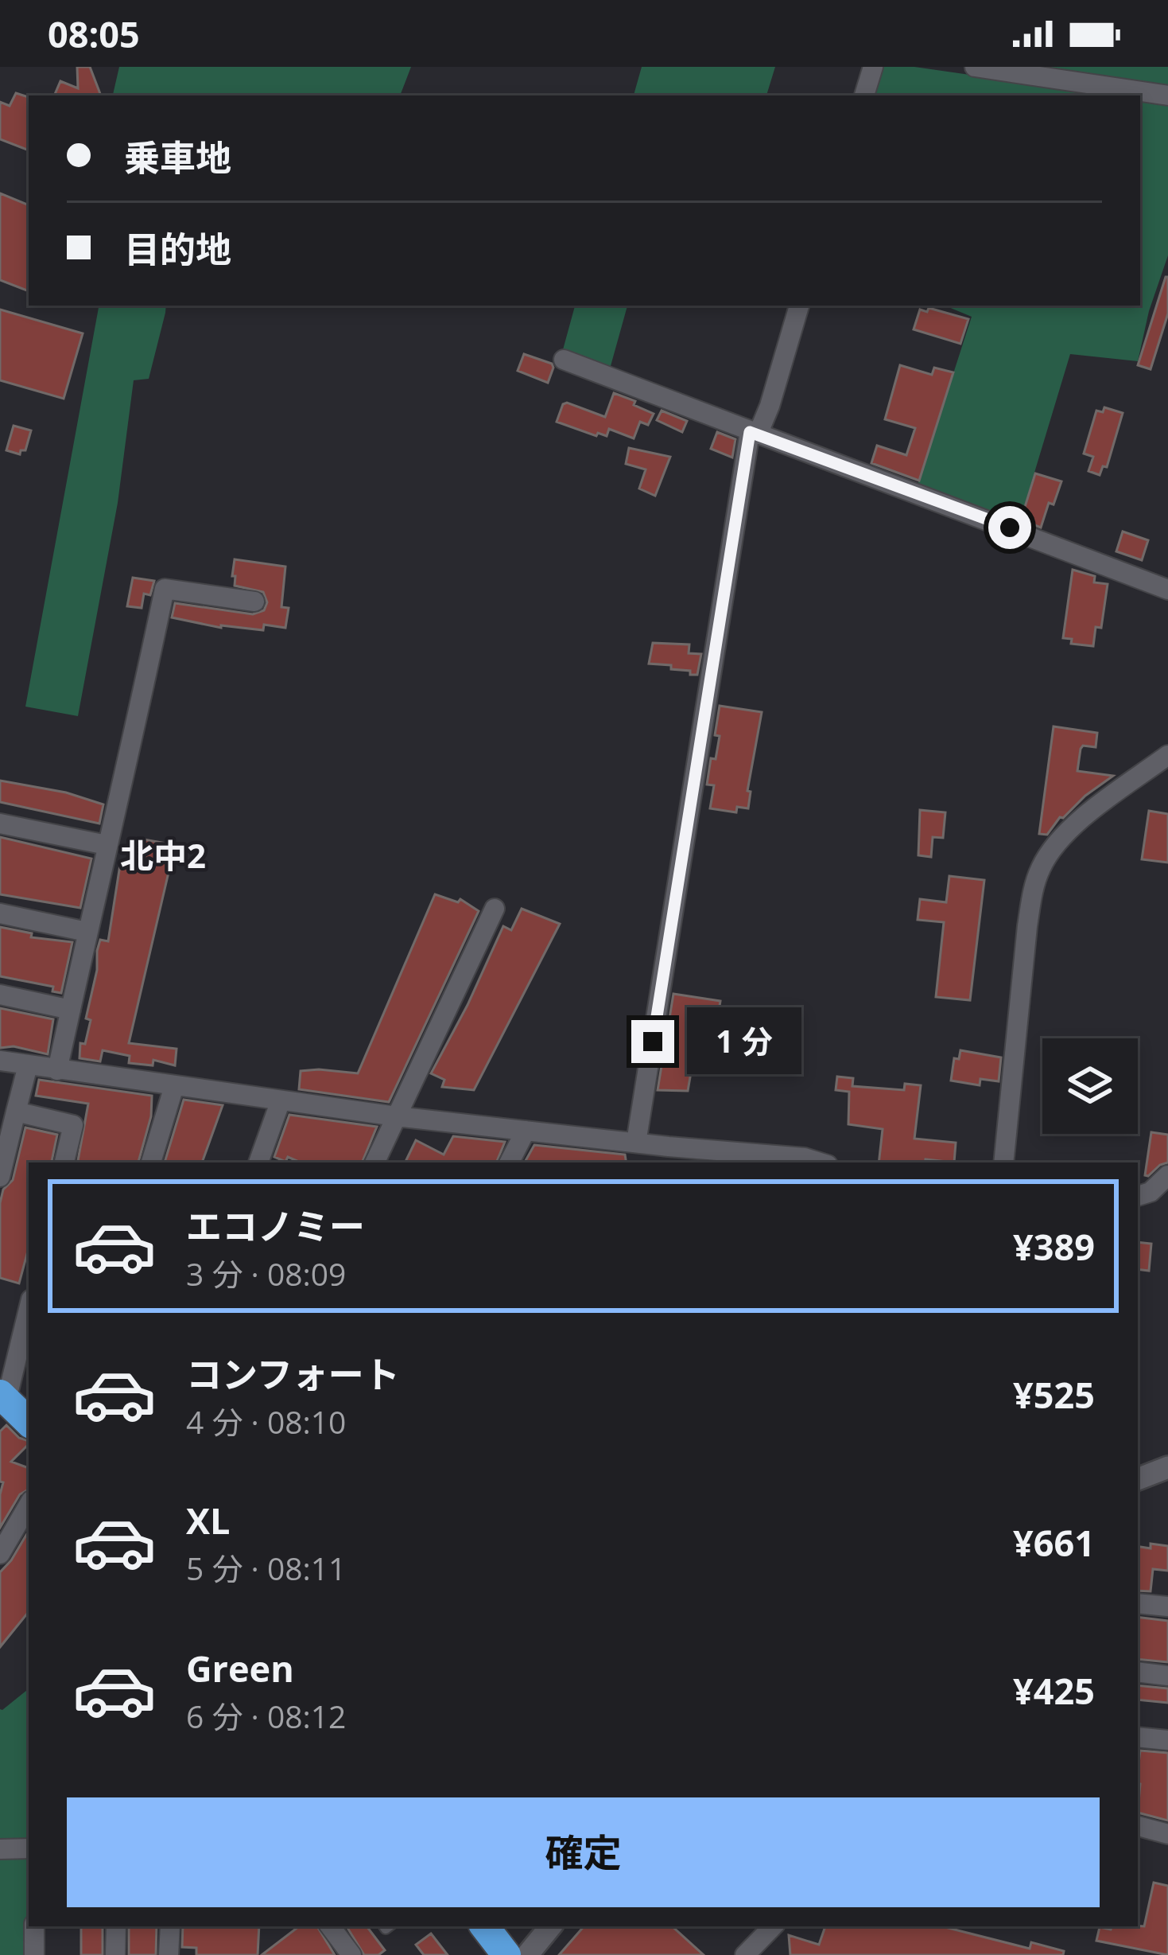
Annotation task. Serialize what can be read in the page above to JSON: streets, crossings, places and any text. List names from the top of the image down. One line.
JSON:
{"districts":["北中2"],"page":{"status":"08:05","banner":["乗車地","目的地"],"bubble":"1 分","list":[{"name":"エコノミー","note":"3 分 · 08:09","value":"¥389"},{"name":"コンフォート","note":"4 分 · 08:10","value":"¥525"},{"name":"XL","note":"5 分 · 08:11","value":"¥661"},{"name":"Green","note":"6 分 · 08:12","value":"¥425"}],"buttons":"確定"}}
